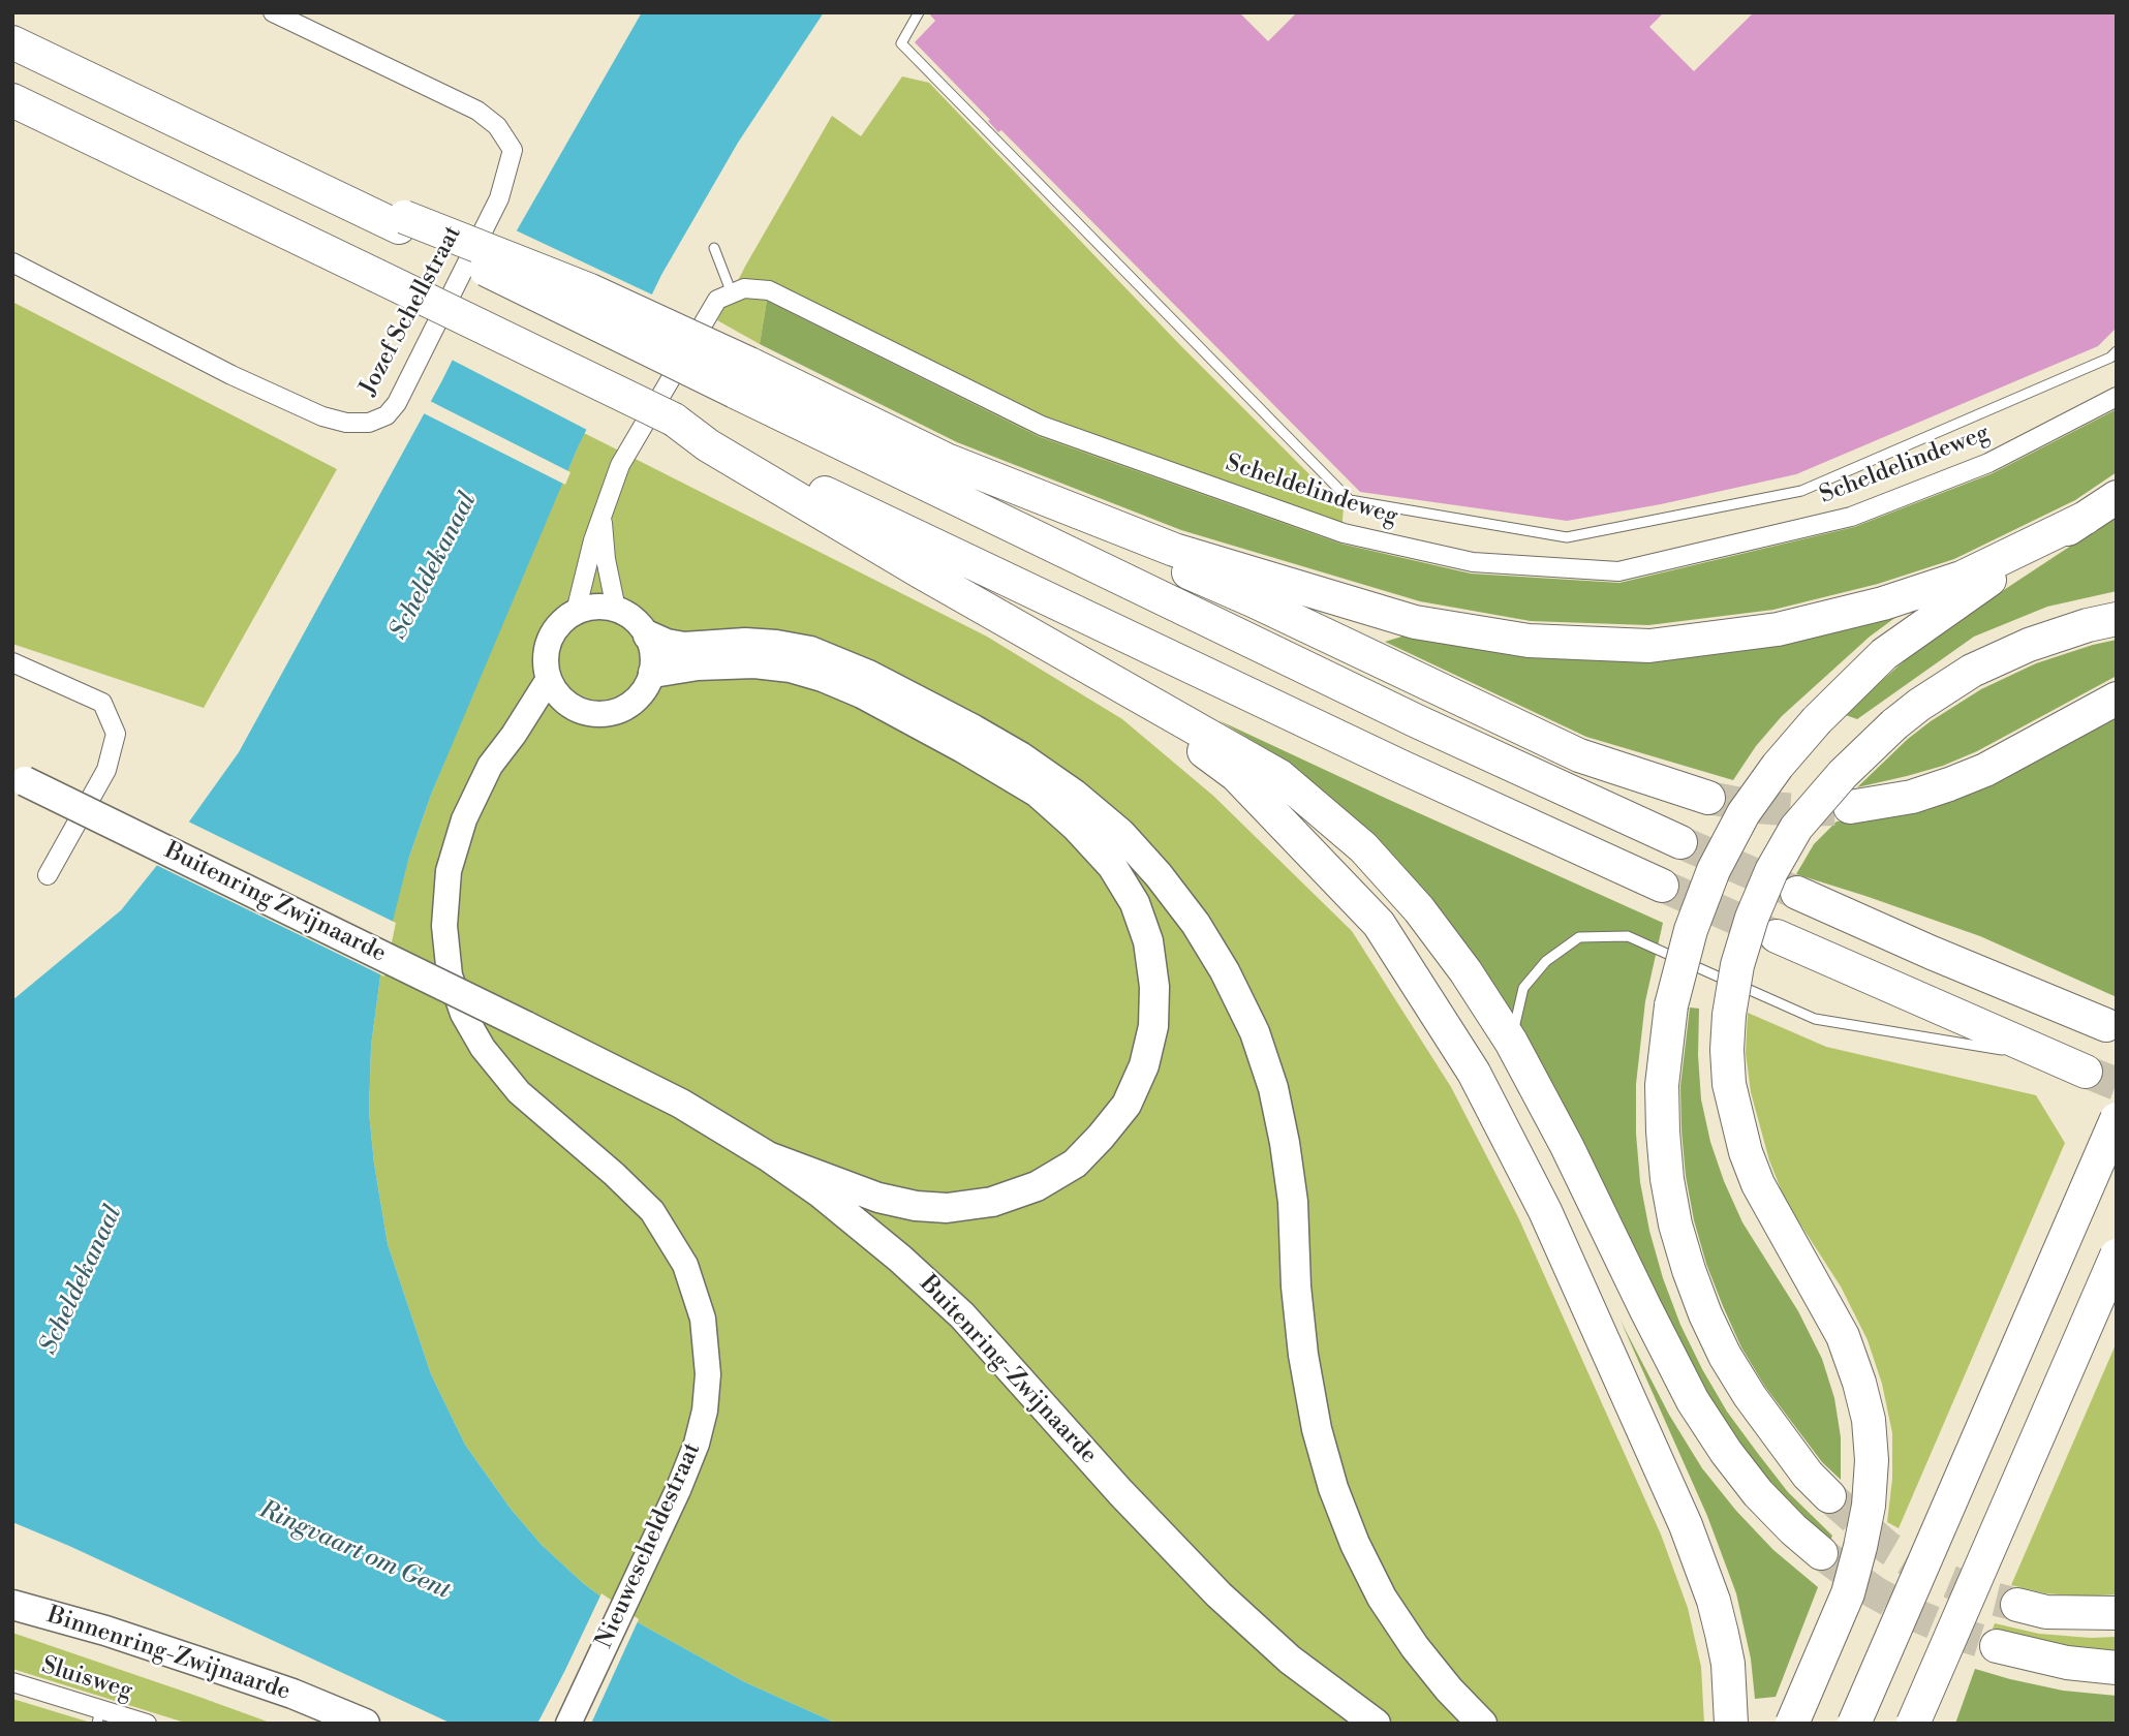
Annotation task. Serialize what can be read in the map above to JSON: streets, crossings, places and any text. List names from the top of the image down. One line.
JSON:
{"streets":{"highway":["Buitenring Zwijnaarde","Buitenring-Zwijnaarde","Binnenring-Zwijnaarde"],"main road":["Nieuwescheldestraat"],"street":["Jozef Schellstraat","Scheldelindeweg","Sluisweg"]},"crossings":[["Buitenring Zwijnaarde","Buitenring-Zwijnaarde"]],"water":["Scheldekanaal","Ringvaart om Gent"]}
